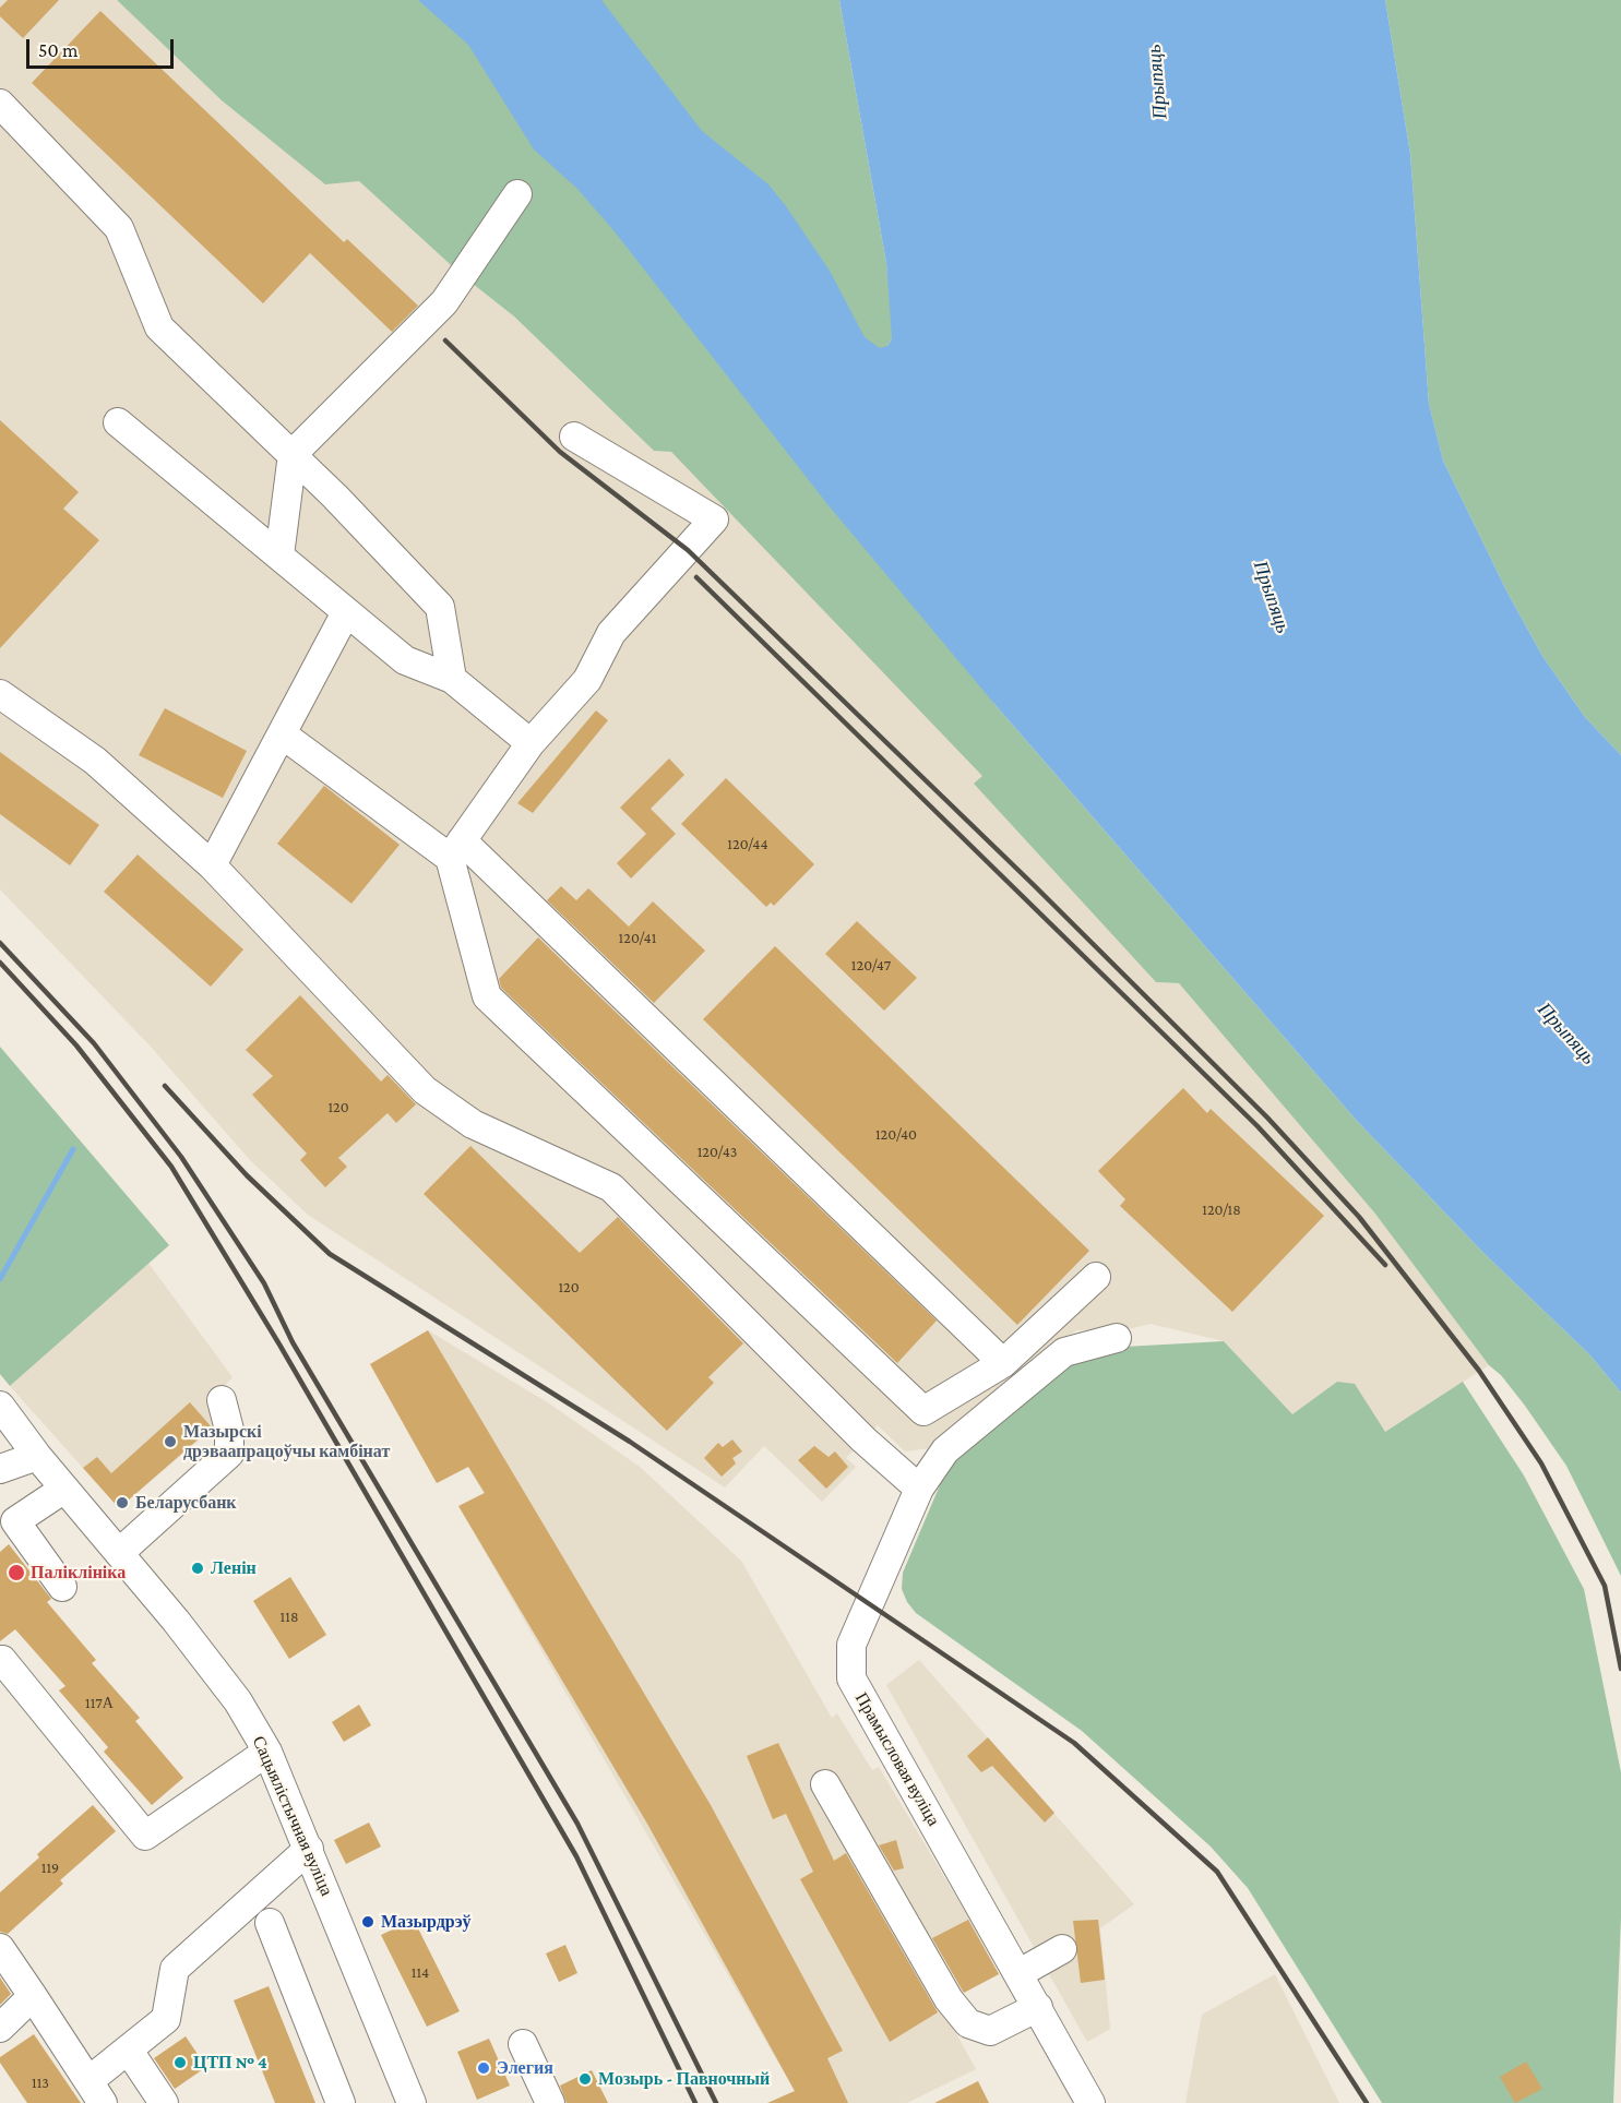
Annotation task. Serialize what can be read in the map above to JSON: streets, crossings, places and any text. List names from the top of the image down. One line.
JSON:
{"streets":{"street":["Прамысловая вуліца","Сацыялістычная вуліца"]},"water":["Прыпяць"],"places":["Мазырскі дрэваапрацоўчы камбінат","Беларусбанк","Ленін","Паліклініка","Мазырдрэў","ЦТП № 4","Элегия","Мозырь - Павночный"],"house_numbers":["120/44","120/41","120/47","120","120/40","120/43","120/18","120","118","117А","119","114","113"],"scale_bar":"50 m"}
